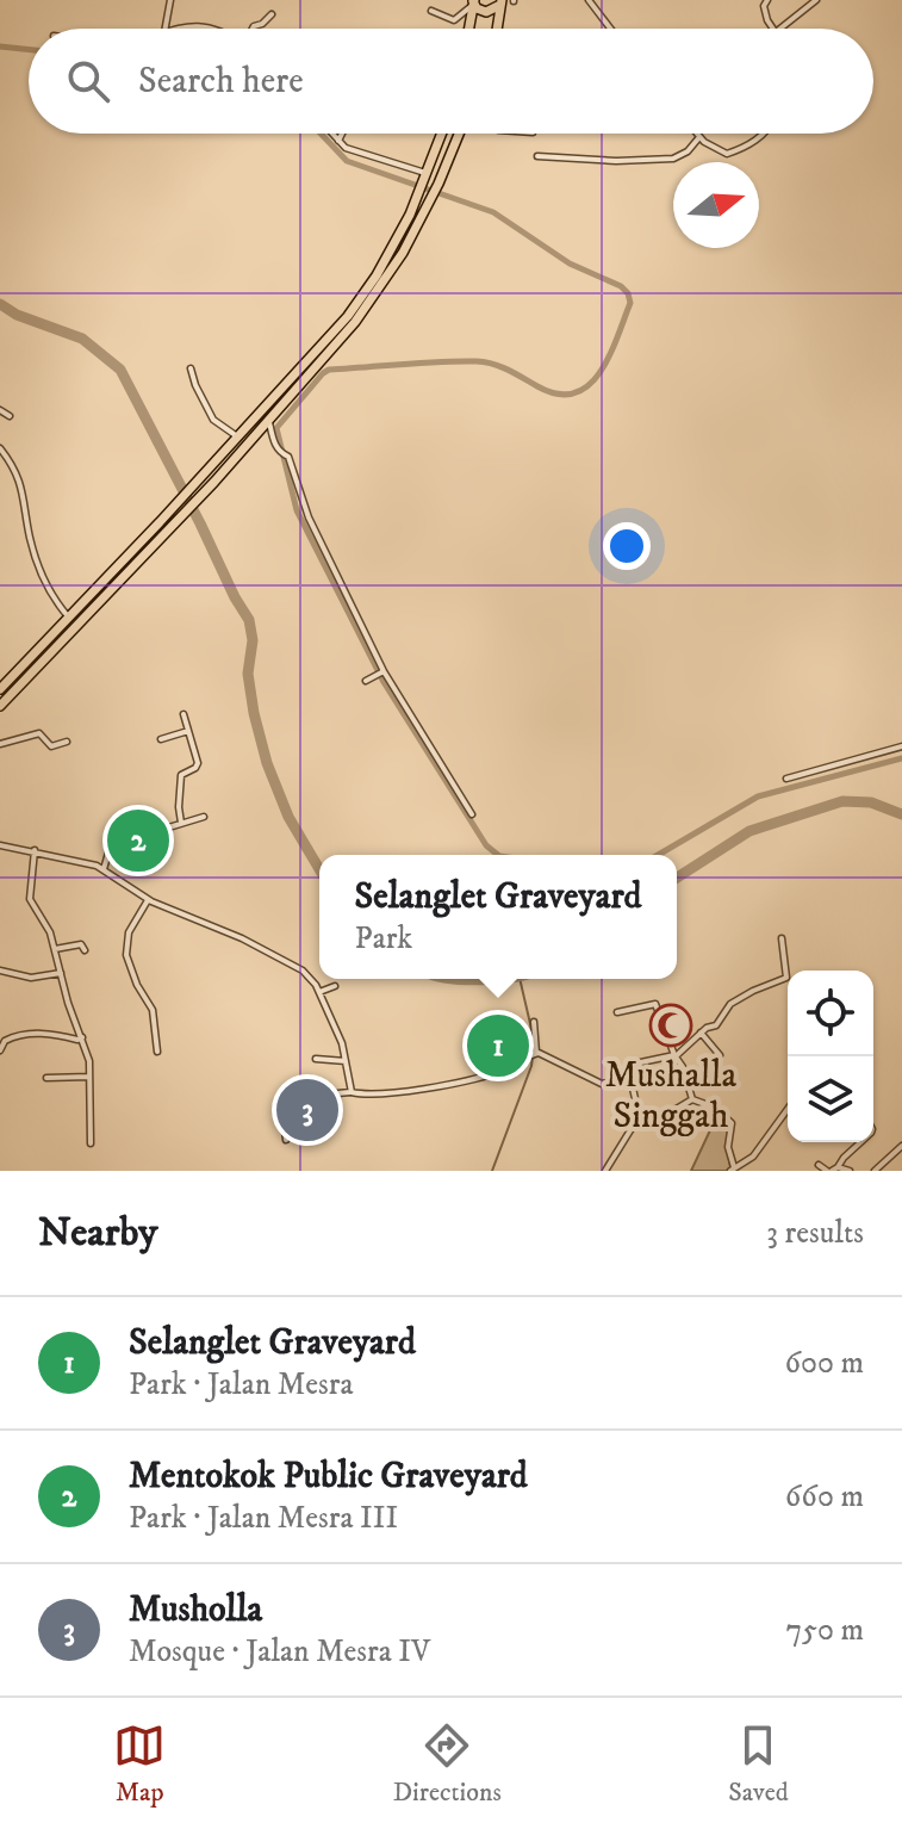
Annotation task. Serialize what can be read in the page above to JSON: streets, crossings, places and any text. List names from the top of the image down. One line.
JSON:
{"places":{"mosque":["Mushalla Singgah"]},"north":"right","page":{"search":"Search here","pins":["2","1","3"],"popup":["Selanglet Graveyard","Park"],"heading":["Nearby","3 results"],"list":[{"mark":"1","name":"Selanglet Graveyard","note":"Park · Jalan Mesra","value":"600 m"},{"mark":"2","name":"Mentokok Public Graveyard","note":"Park · Jalan Mesra III","value":"660 m"},{"mark":"3","name":"Musholla","note":"Mosque · Jalan Mesra IV","value":"750 m"}],"nav":["Map","Directions","Saved"]}}
